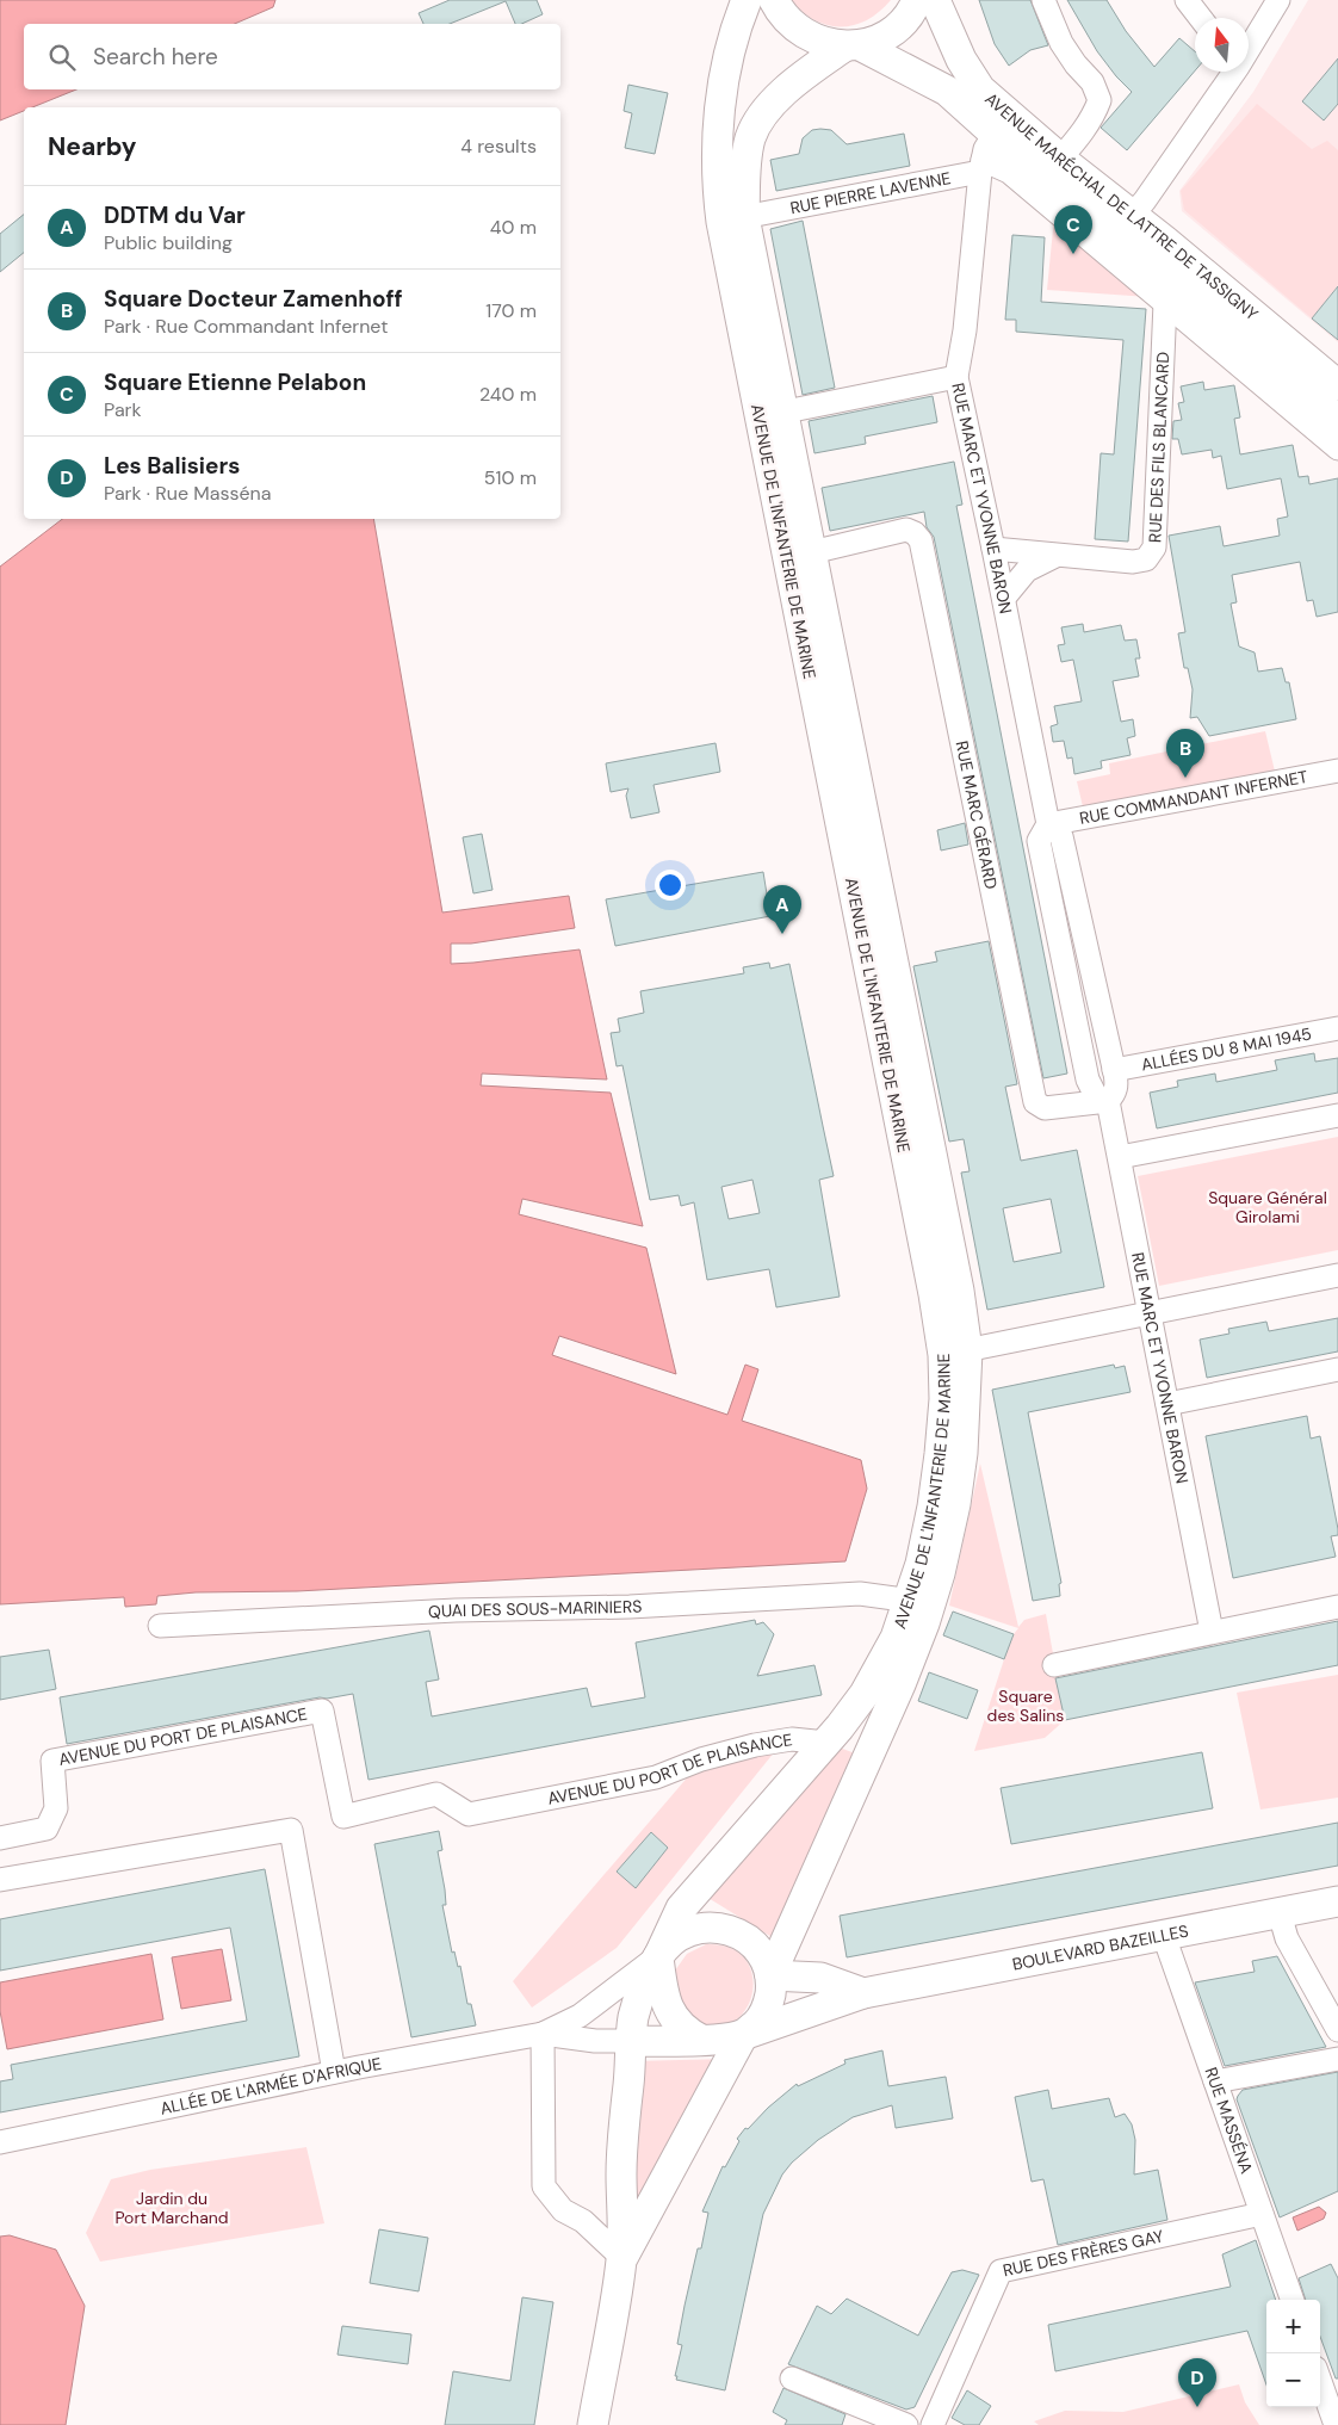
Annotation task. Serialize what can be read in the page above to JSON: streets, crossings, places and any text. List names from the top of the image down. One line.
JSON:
{"streets":{"main road":["AVENUE MARÉCHAL DE LATTRE DE TASSIGNY","AVENUE DE L'INFANTERIE DE MARINE","BOULEVARD BAZEILLES"],"street":["RUE PIERRE LAVENNE","RUE DES FILS BLANCARD","RUE MARC ET YVONNE BARON","RUE COMMANDANT INFERNET","RUE MARC GÉRARD","ALLÉES DU 8 MAI 1945","QUAI DES SOUS-MARINIERS","AVENUE DU PORT DE PLAISANCE","ALLÉE DE L'ARMÉE D'AFRIQUE","RUE MASSÉNA","RUE DES FRÈRES GAY"]},"crossings":[["RUE PIERRE LAVENNE","AVENUE MARÉCHAL DE LATTRE DE TASSIGNY"],["RUE PIERRE LAVENNE","RUE MARC ET YVONNE BARON"],["RUE PIERRE LAVENNE","AVENUE DE L'INFANTERIE DE MARINE"],["AVENUE MARÉCHAL DE LATTRE DE TASSIGNY","RUE DES FILS BLANCARD"],["AVENUE MARÉCHAL DE LATTRE DE TASSIGNY","RUE MARC ET YVONNE BARON"],["AVENUE MARÉCHAL DE LATTRE DE TASSIGNY","AVENUE DE L'INFANTERIE DE MARINE"],["RUE DES FILS BLANCARD","RUE MARC ET YVONNE BARON"],["RUE MARC ET YVONNE BARON","RUE COMMANDANT INFERNET"],["RUE MARC ET YVONNE BARON","RUE MARC GÉRARD"],["RUE MARC ET YVONNE BARON","ALLÉES DU 8 MAI 1945"],["AVENUE DE L'INFANTERIE DE MARINE","RUE MARC GÉRARD"],["AVENUE DE L'INFANTERIE DE MARINE","QUAI DES SOUS-MARINIERS"],["AVENUE DE L'INFANTERIE DE MARINE","AVENUE DU PORT DE PLAISANCE"],["AVENUE DE L'INFANTERIE DE MARINE","BOULEVARD BAZEILLES"],["AVENUE DE L'INFANTERIE DE MARINE","ALLÉE DE L'ARMÉE D'AFRIQUE"],["BOULEVARD BAZEILLES","ALLÉE DE L'ARMÉE D'AFRIQUE"],["BOULEVARD BAZEILLES","RUE MASSÉNA"],["RUE MASSÉNA","RUE DES FRÈRES GAY"]],"parks":["Square Général Girolami","Square des Salins","Jardin du Port Marchand"],"north":"top","page":{"search":"Search here","heading":["Nearby","4 results"],"list":[{"mark":"A","name":"DDTM du Var","note":"Public building","value":"40 m"},{"mark":"B","name":"Square Docteur Zamenhoff","note":"Park · Rue Commandant Infernet","value":"170 m"},{"mark":"C","name":"Square Etienne Pelabon","note":"Park","value":"240 m"},{"mark":"D","name":"Les Balisiers","note":"Park · Rue Masséna","value":"510 m"}],"pins":["C","B","A","D"],"map_buttons":["+","−"]}}
